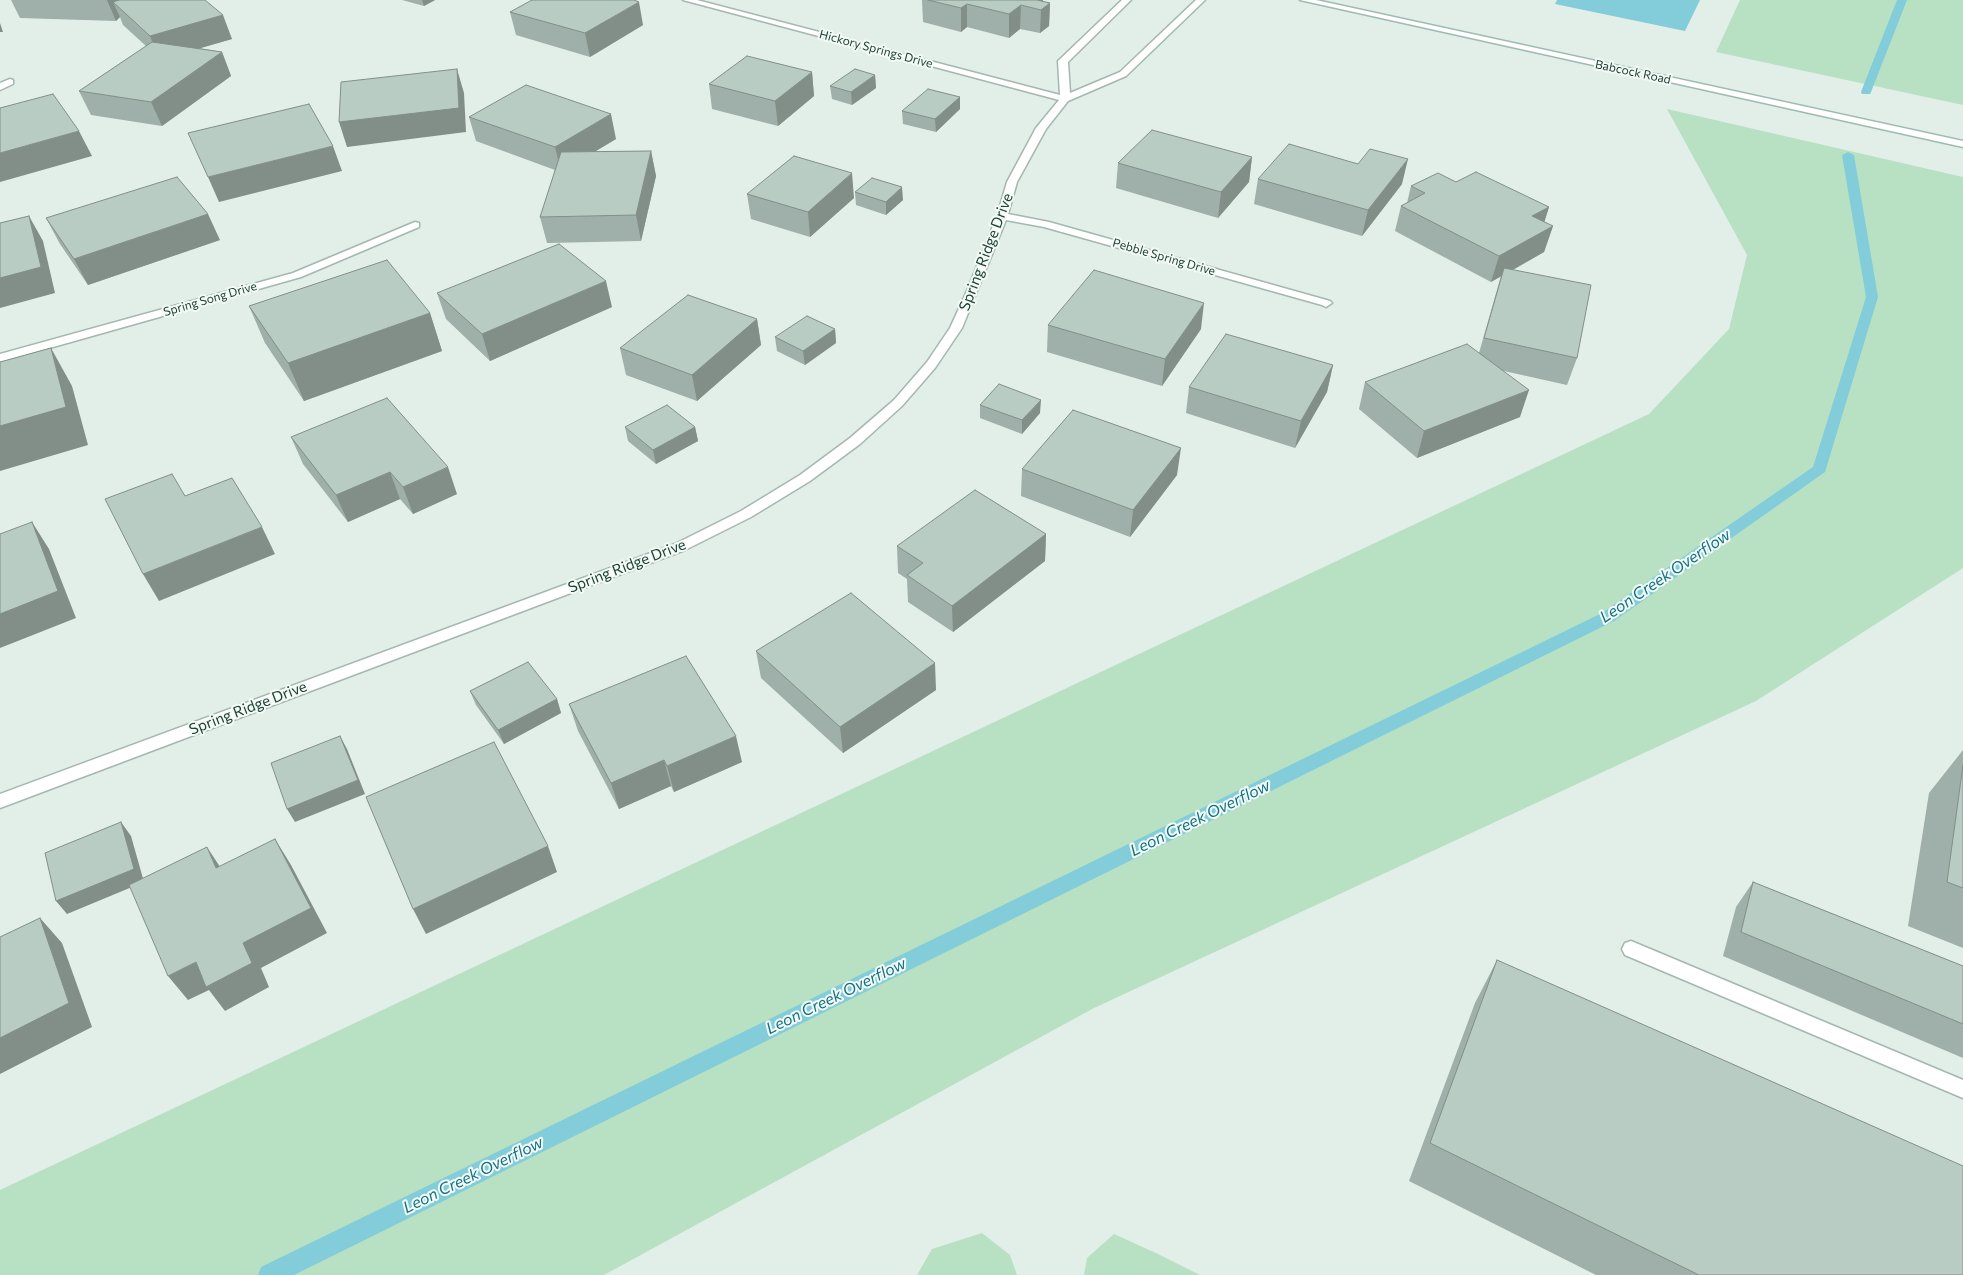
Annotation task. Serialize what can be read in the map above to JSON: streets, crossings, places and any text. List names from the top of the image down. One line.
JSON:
{"streets":{"street":["Hickory Springs Drive","Babcock Road","Spring Ridge Drive","Pebble Spring Drive","Spring Song Drive"]},"crossings":[["Hickory Springs Drive","Spring Ridge Drive"],["Spring Ridge Drive","Pebble Spring Drive"]],"water":["Leon Creek Overflow"]}
